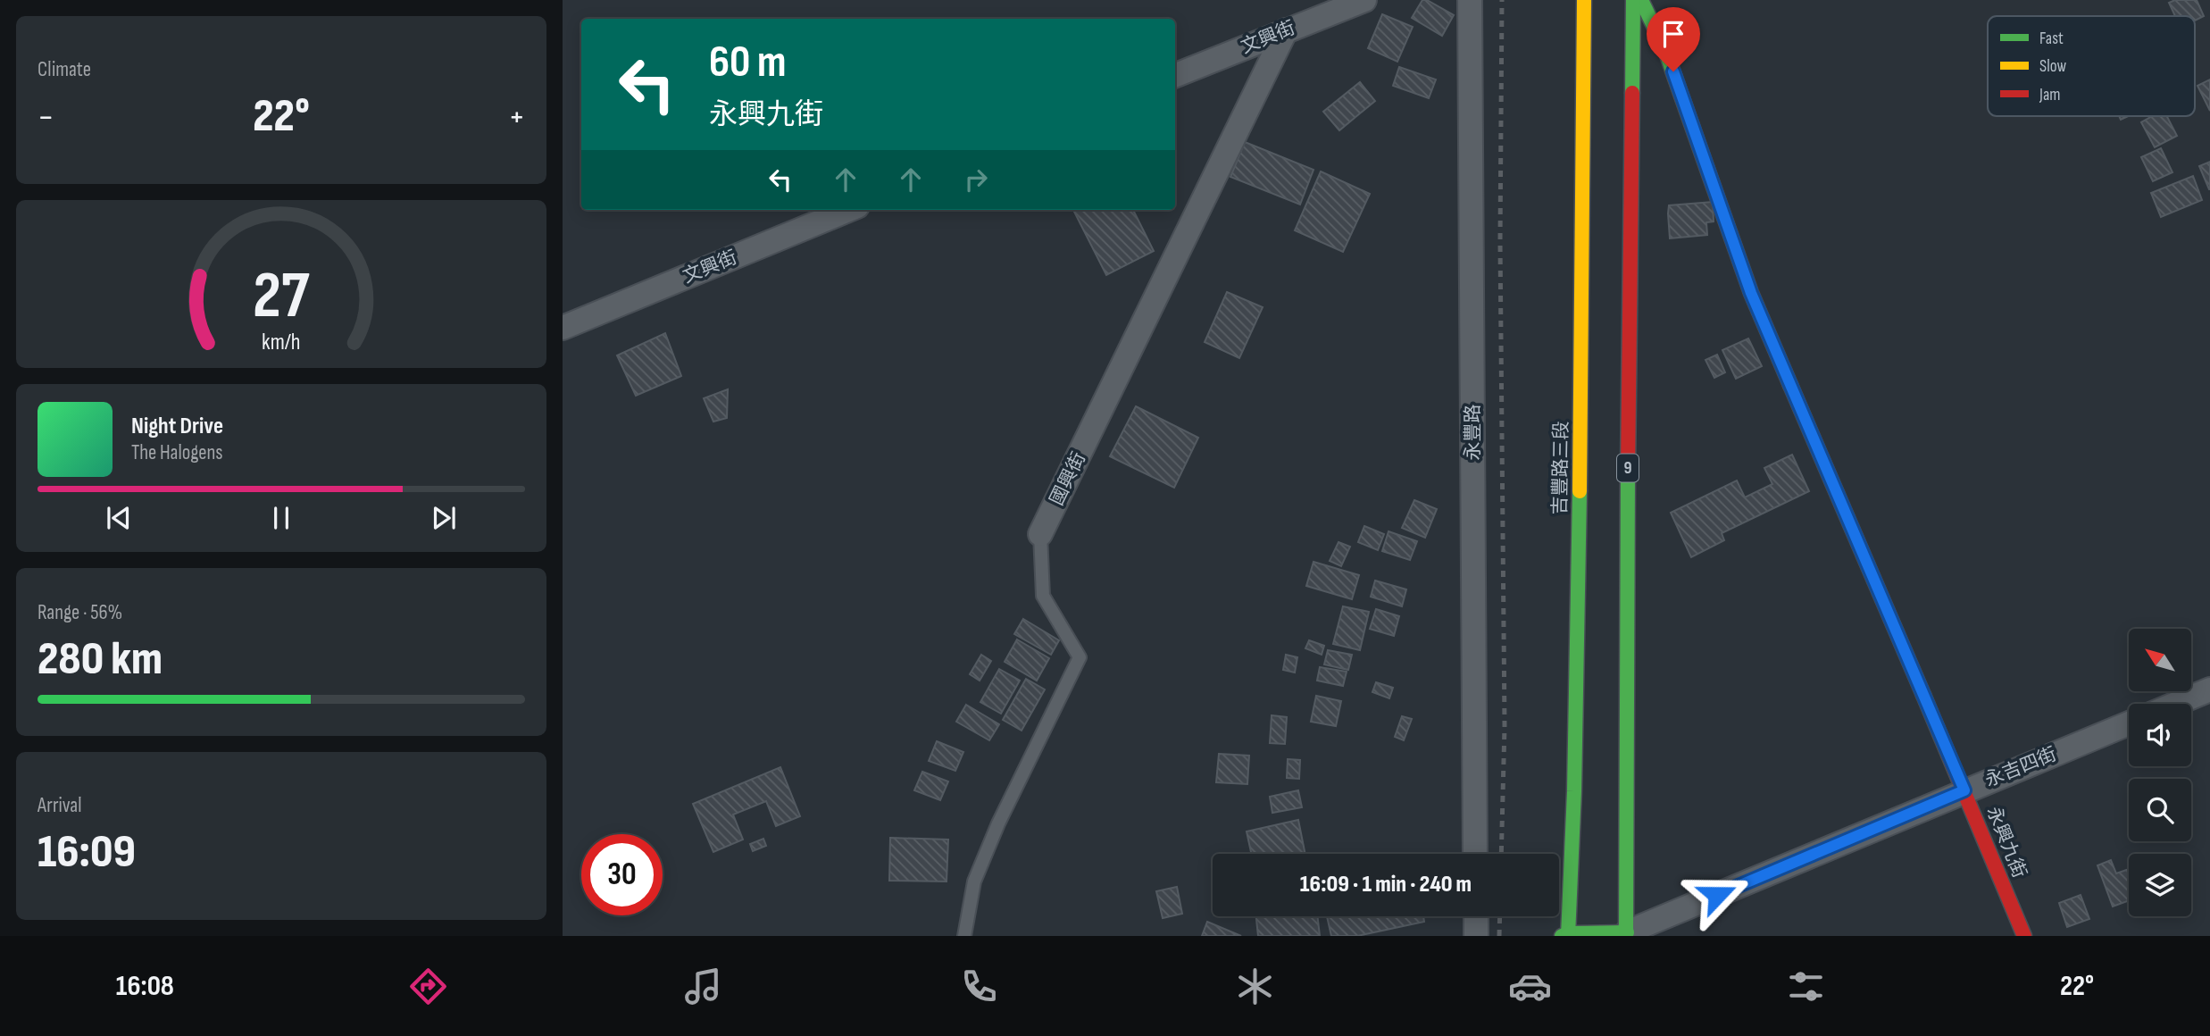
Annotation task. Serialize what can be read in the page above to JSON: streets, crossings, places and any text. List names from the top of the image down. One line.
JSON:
{"streets":{"main road":["吉豐路三段","9","永興九街"],"street":["文興街","永豐路","國興街","永吉四街"]},"crossings":[["文興街","國興街"],["9","永吉四街"],["永吉四街","永興九街"]],"legend":["Fast","Slow","Jam"],"north":"top left","page":{"tile":["Climate",["Range · 56%","280 km"],["Arrival","16:09"]],"turn":["60 m","永興九街"],"heat":["−","22°","+"],"song":["Night Drive","The Halogens"],"limit":"30","trip":"16:09 · 1 min · 240 m","tabs":["16:08","22°"],"gauge":["27","km/h"]}}
